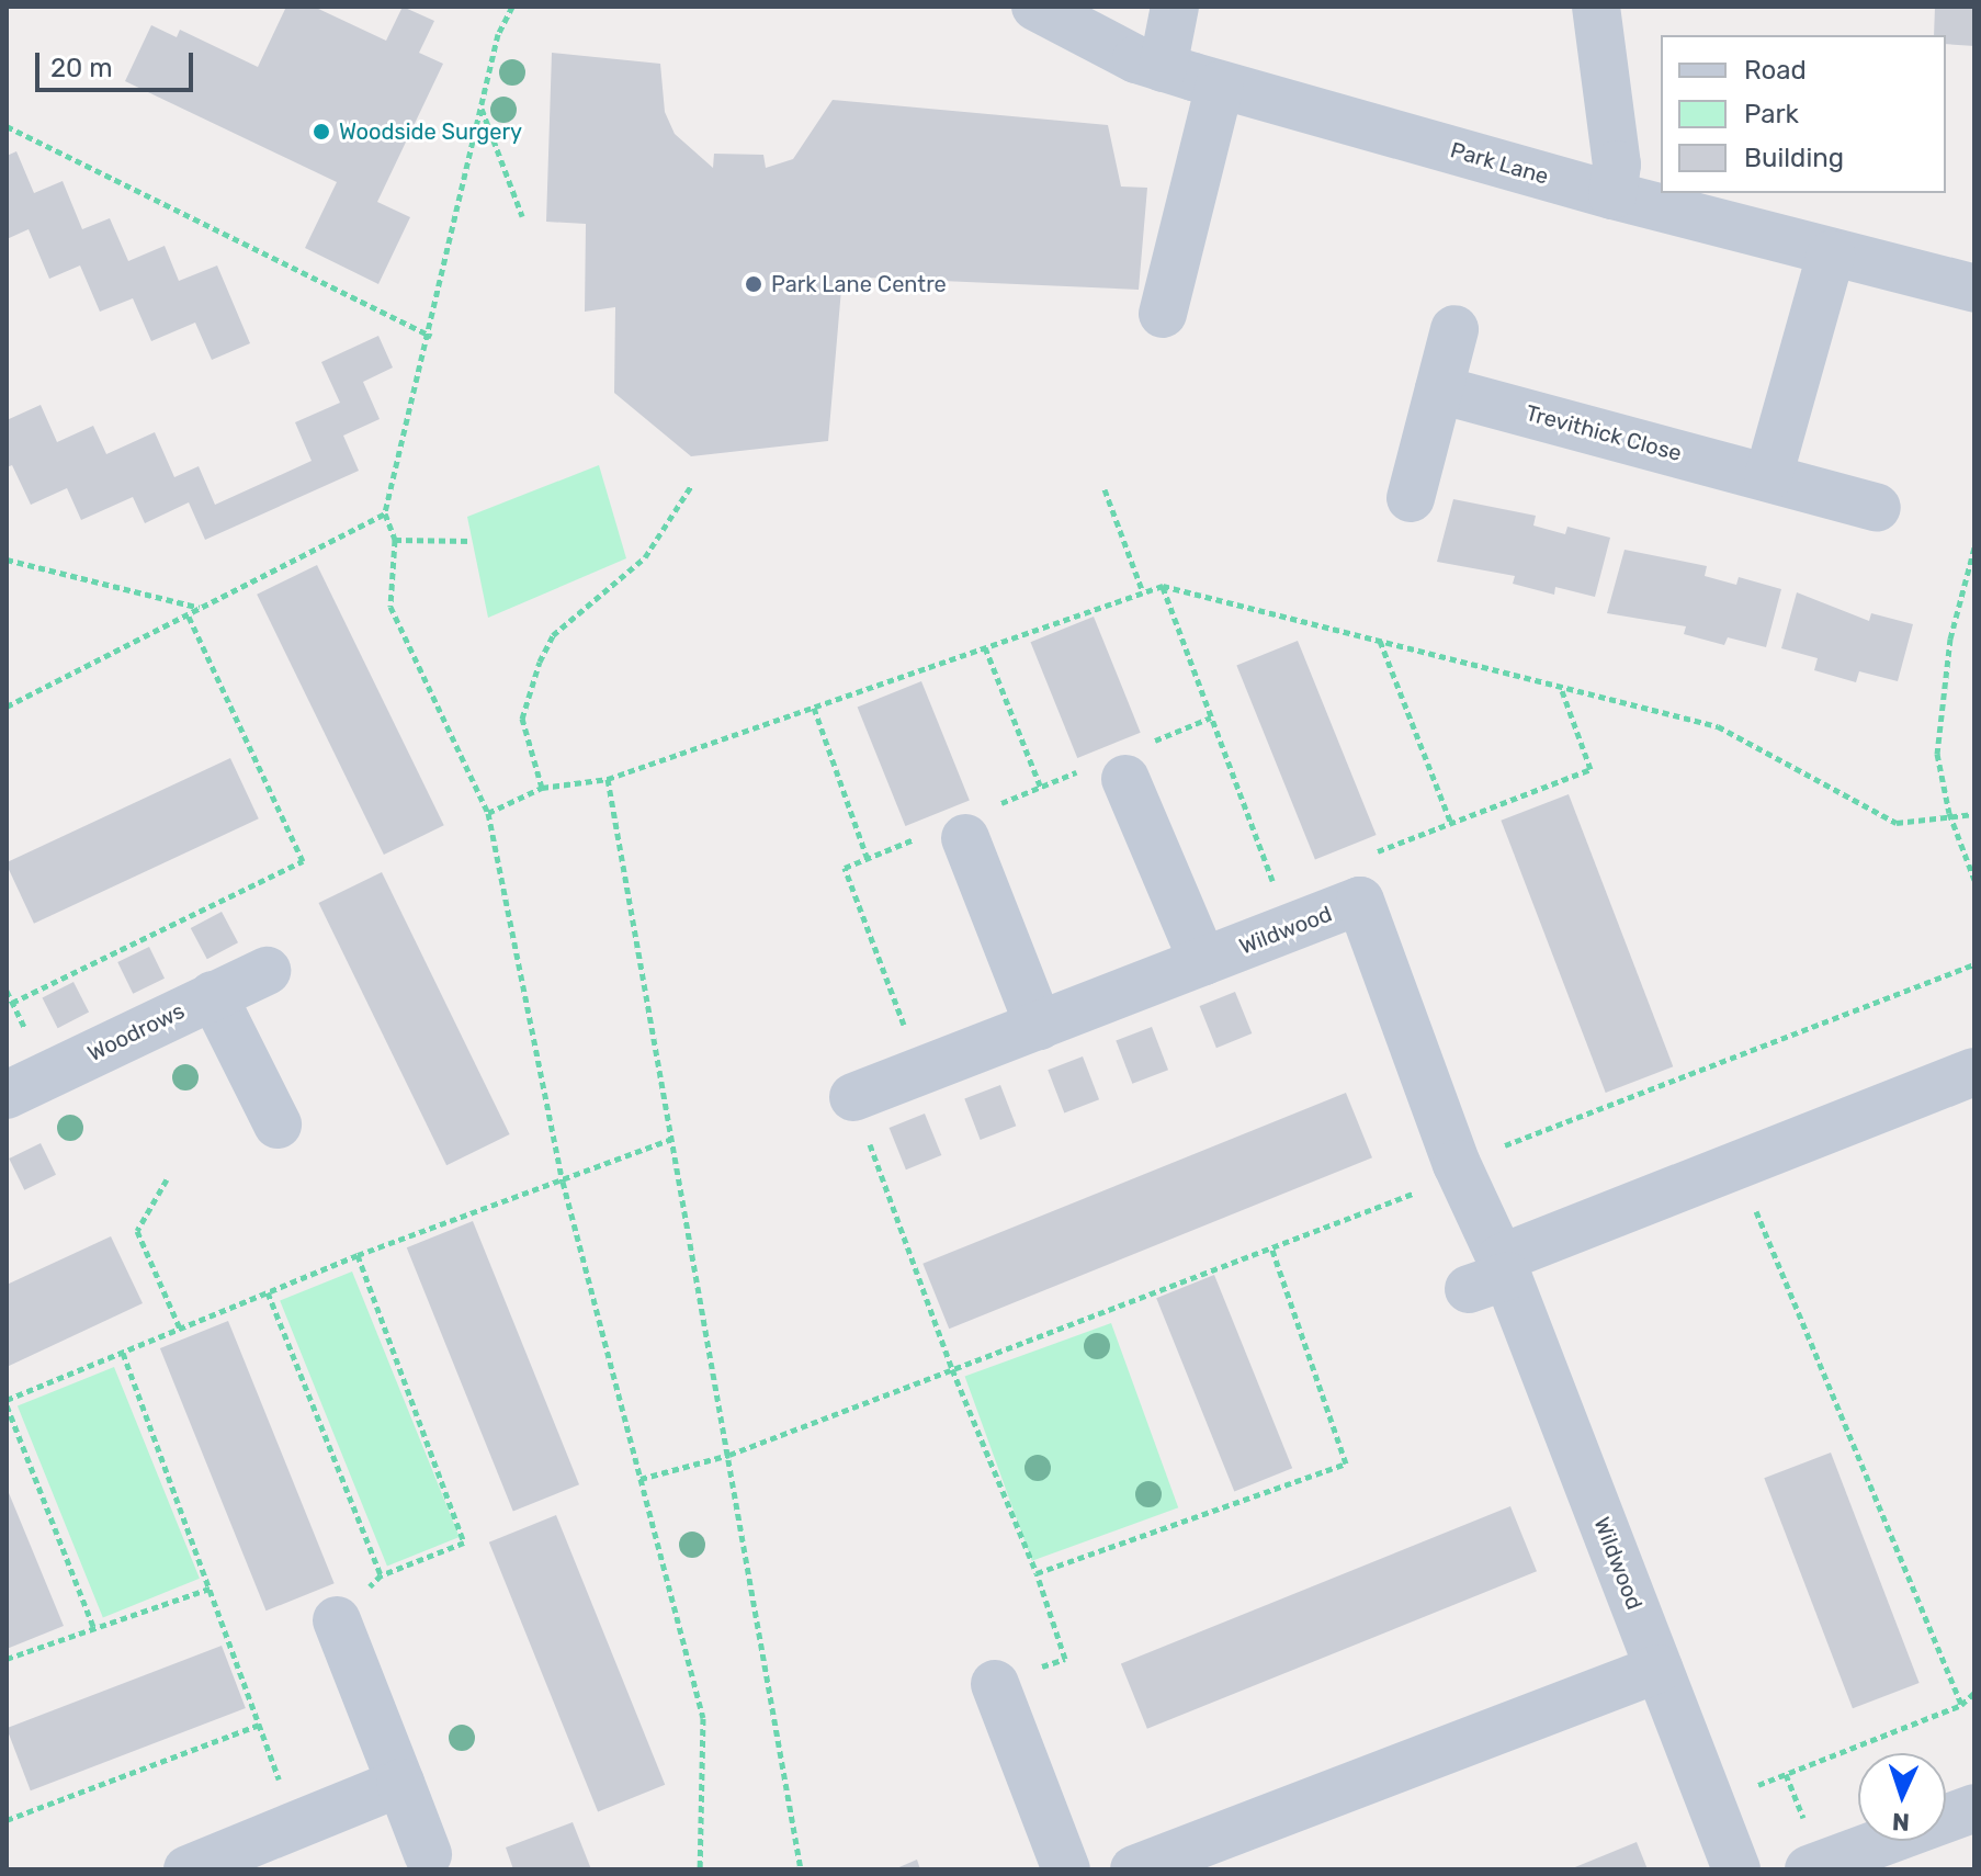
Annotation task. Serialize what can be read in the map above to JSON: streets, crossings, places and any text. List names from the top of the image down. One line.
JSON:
{"streets":{"street":["Park Lane","Trevithick Close","Wildwood","Woodrows"]},"places":["Woodside Surgery","Park Lane Centre"],"legend":["Road","Park","Building"],"scale_bar":"20 m","north":"bottom"}
